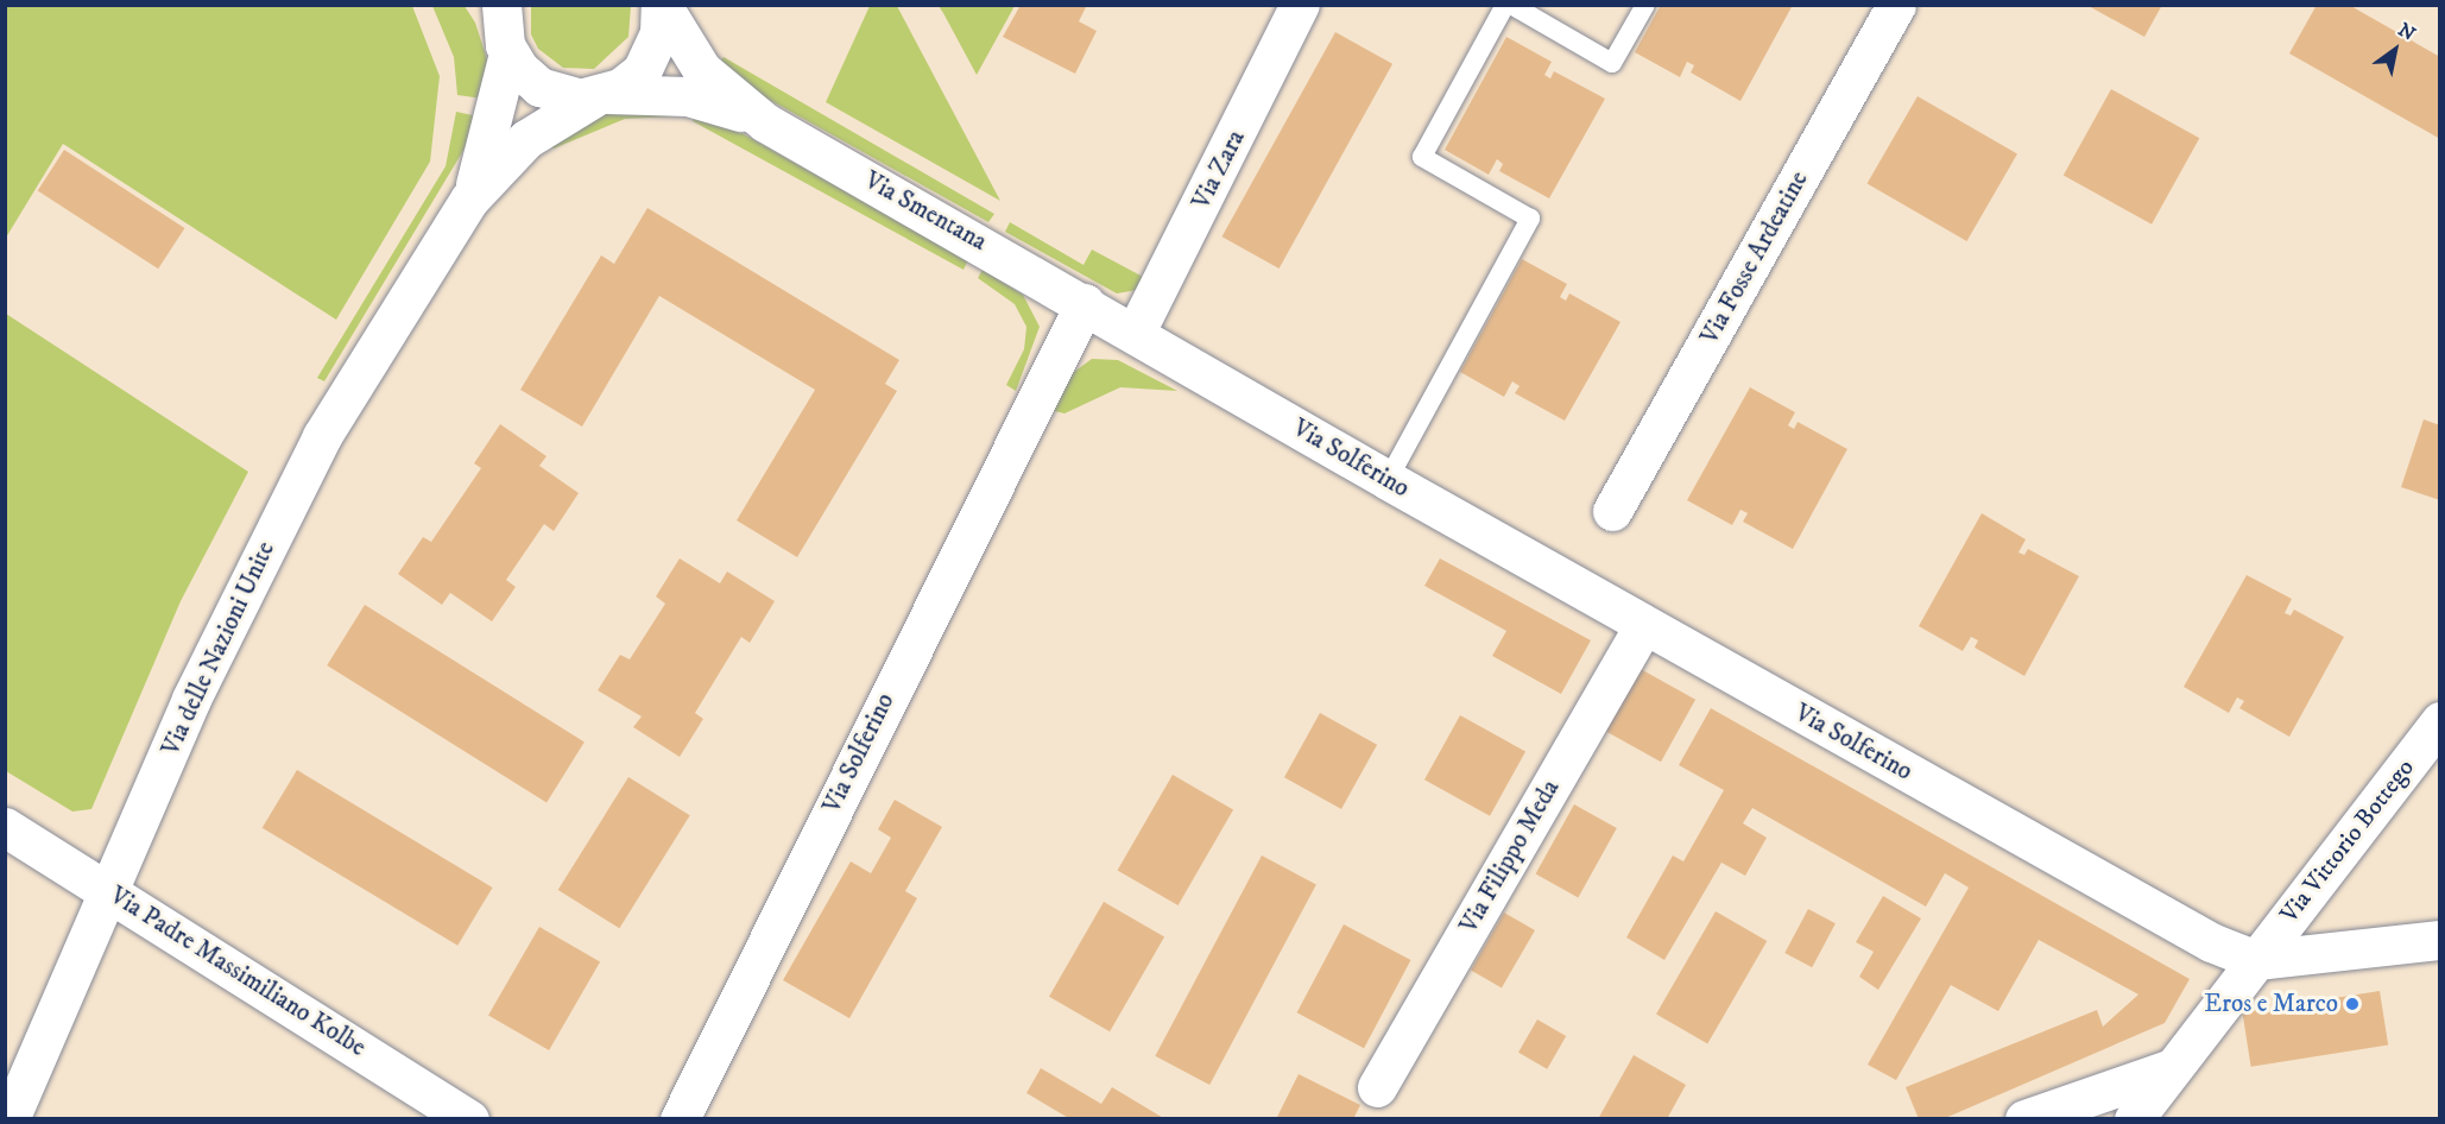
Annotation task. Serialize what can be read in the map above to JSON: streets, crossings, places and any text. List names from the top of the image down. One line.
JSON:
{"streets":{"street":["Via Zara","Via Smentana","Via Fosse Ardeatine","Via Solferino","Via delle Nazioni Unite","Via Vittorio Bottego","Via Filippo Meda","Via Padre Massimiliano Kolbe"]},"crossings":[["Via Zara","Via Solferino"],["Via Smentana","Via Solferino"],["Via Solferino","Via Vittorio Bottego"],["Via Solferino","Via Filippo Meda"],["Via delle Nazioni Unite","Via Padre Massimiliano Kolbe"]],"places":["Eros e Marco"],"north":"top right"}
